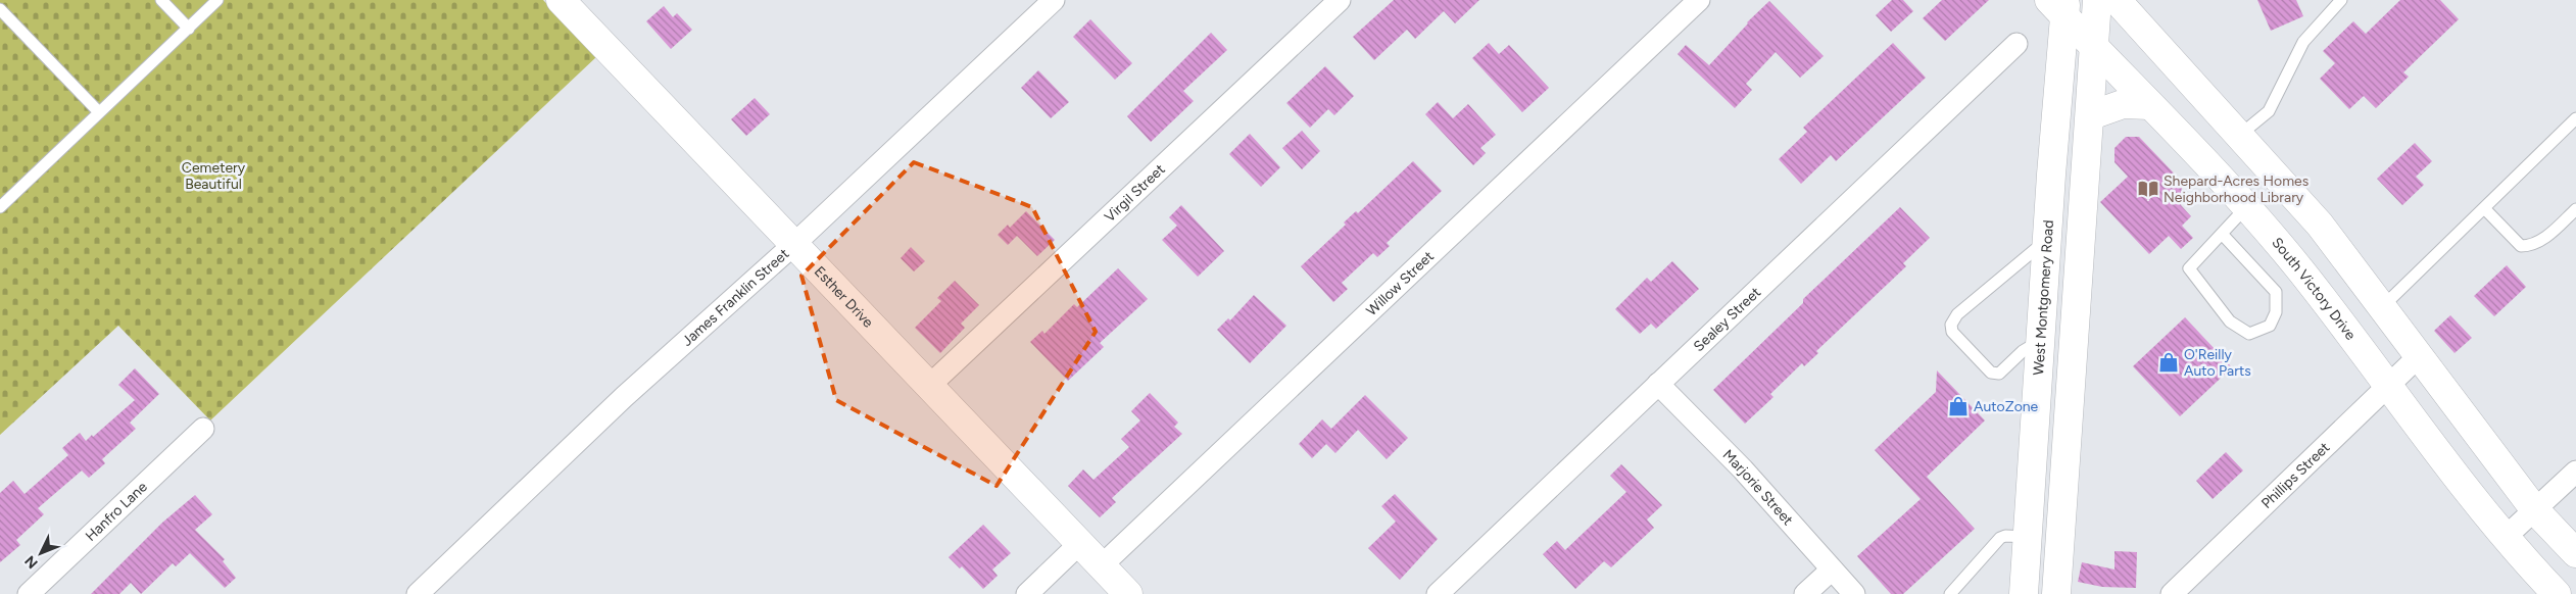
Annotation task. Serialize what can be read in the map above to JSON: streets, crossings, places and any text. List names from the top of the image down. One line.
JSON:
{"streets":{"main road":["South Victory Drive","Esther Drive","West Montgomery Road"],"street":["Virgil Street","Willow Street","James Franklin Street","Sealey Street","Phillips Street","Marjorie Street","Hanfro Lane"]},"crossings":[["Virgil Street","Esther Drive"],["Willow Street","Esther Drive"],["South Victory Drive","West Montgomery Road"],["South Victory Drive","Phillips Street"],["James Franklin Street","Esther Drive"],["Sealey Street","Marjorie Street"]],"parks":["Cemetery Beautiful"],"places":{"library":["Shepard-Acres Homes Neighborhood Library"],"shop":["O'Reilly Auto Parts","AutoZone"]},"north":"bottom left"}
